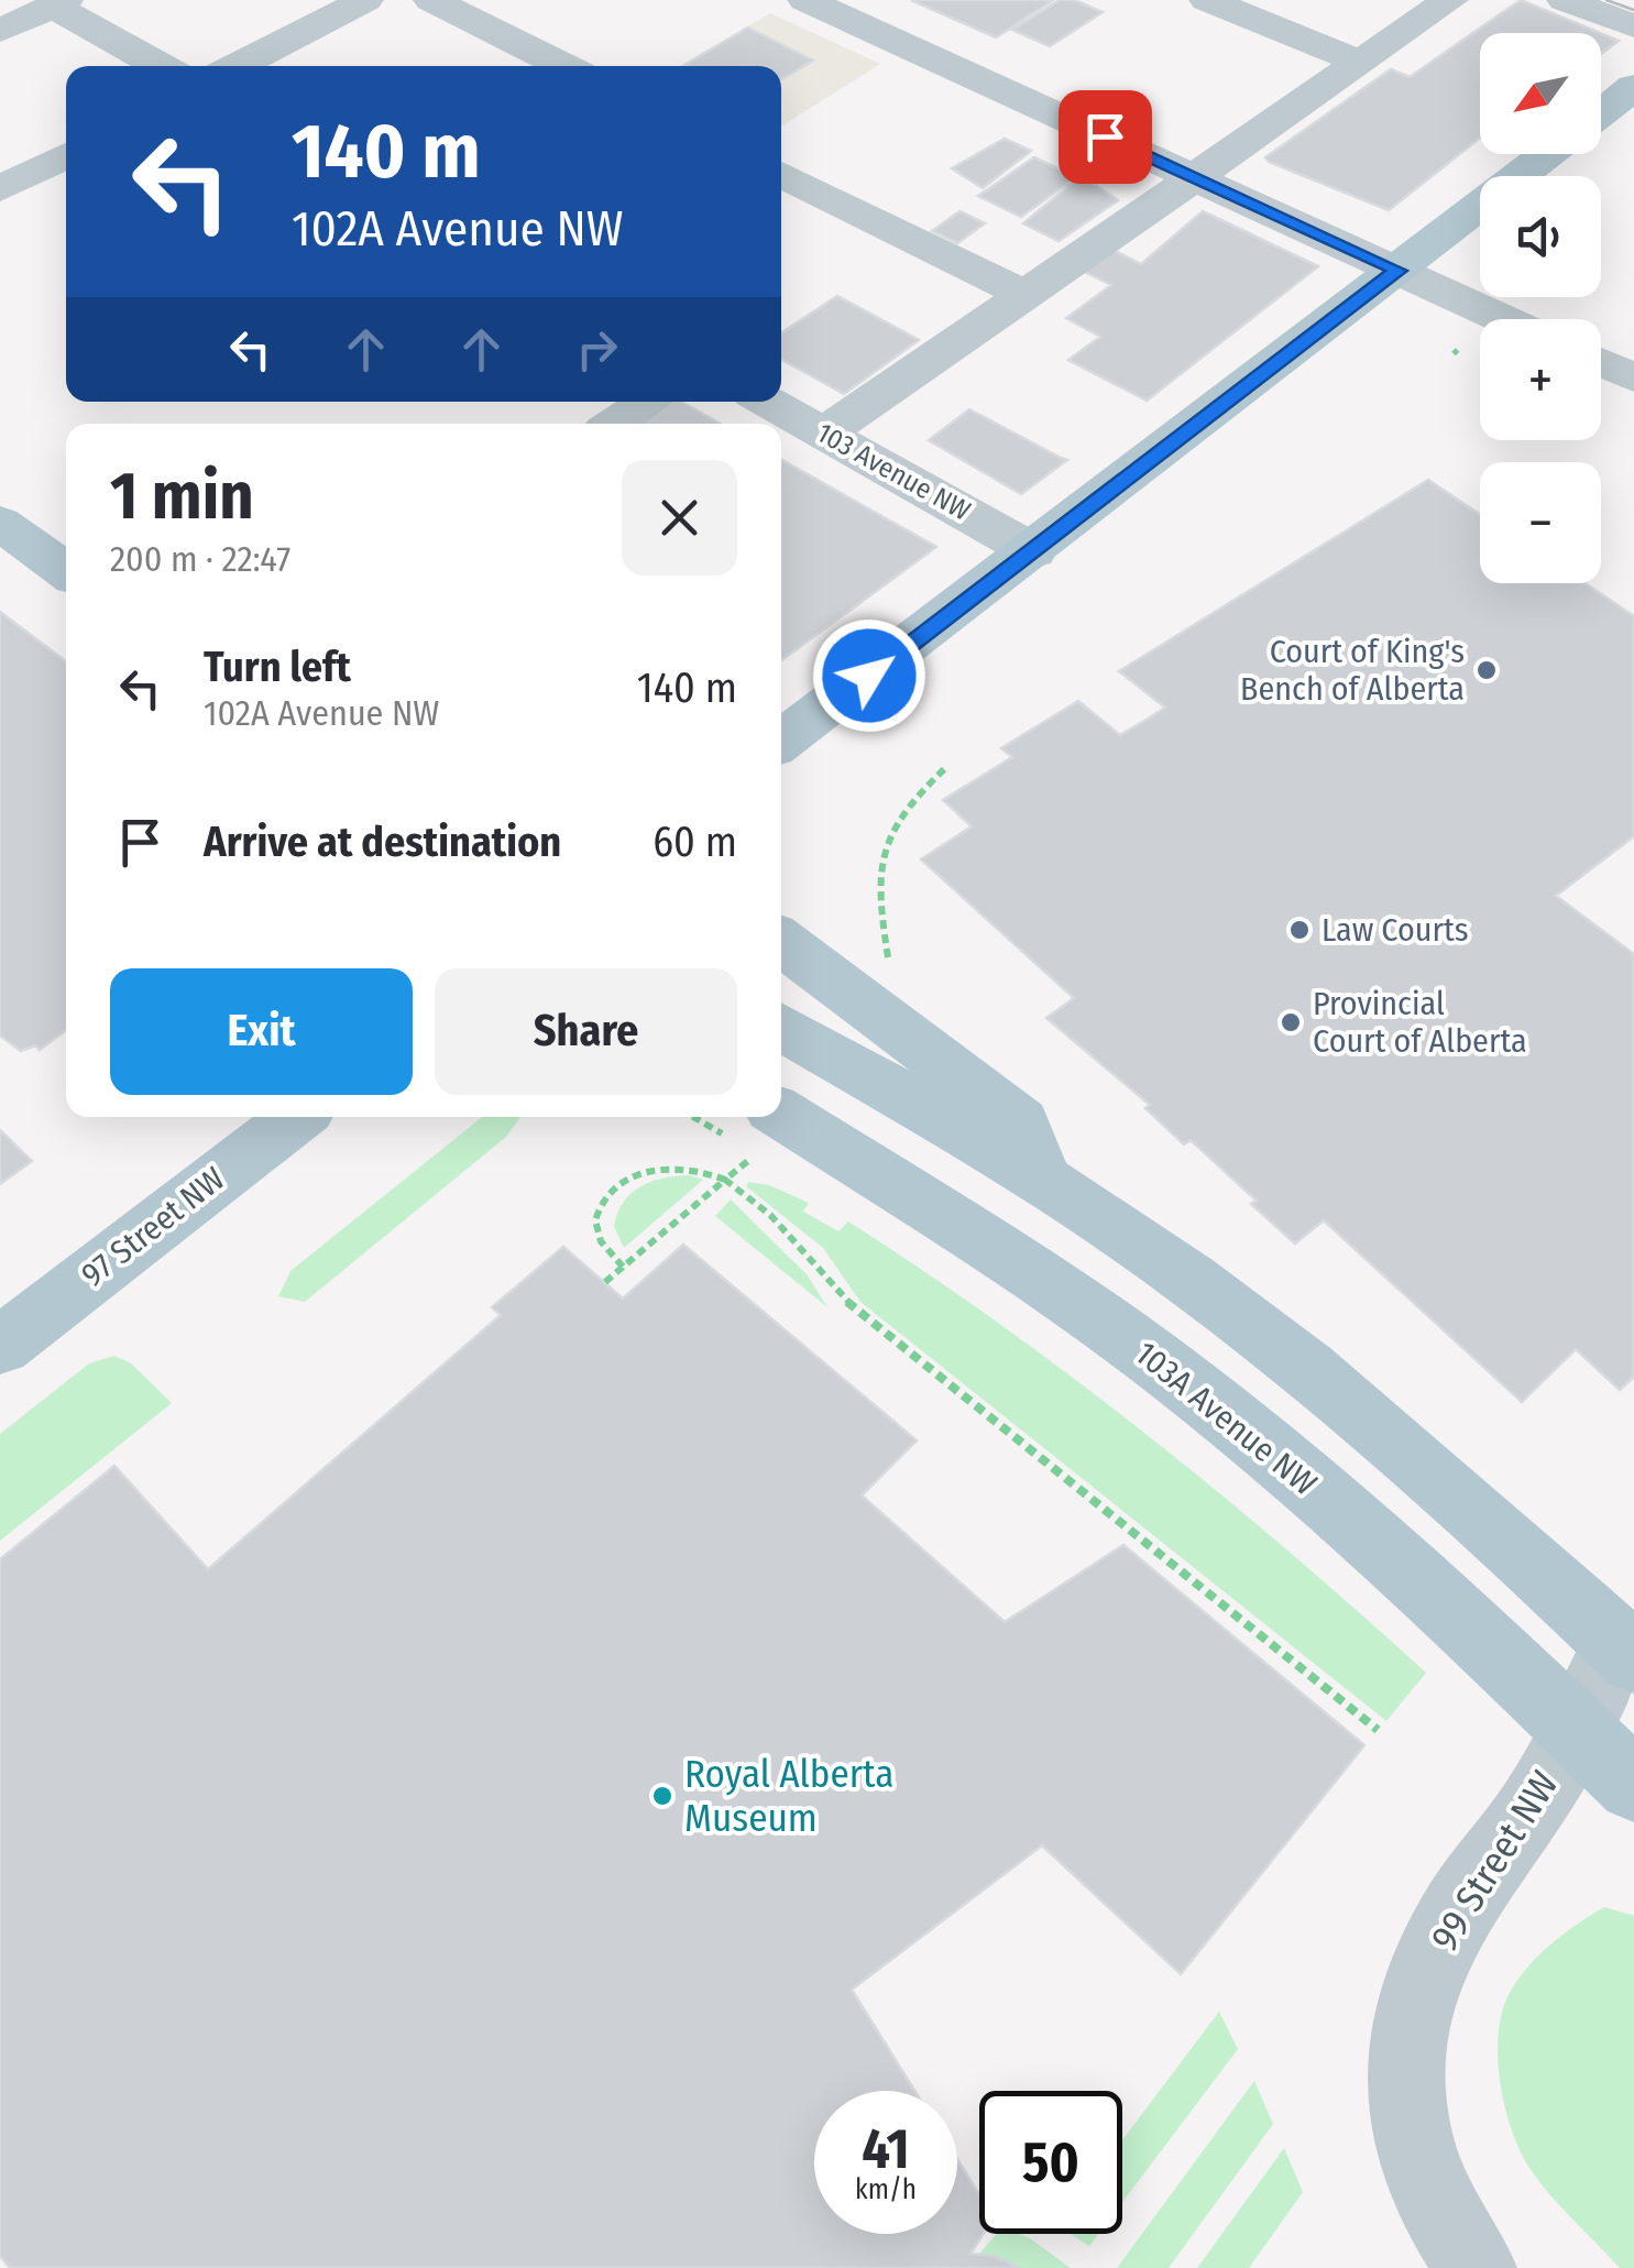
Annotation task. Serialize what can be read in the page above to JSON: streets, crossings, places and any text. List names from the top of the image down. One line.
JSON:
{"streets":{"main road":["97 Street NW","103A Avenue NW"],"street":["103 Avenue NW","99 Street NW"]},"crossings":[["103A Avenue NW","99 Street NW"]],"places":["Court of King's Bench of Alberta","Law Courts","Provincial Court of Alberta","Royal Alberta Museum"],"north":"bottom left","page":{"map_buttons":["+","−"],"turn":["140 m","102A Avenue NW"],"heading":["1 min","200 m · 22:47"],"list":[{"name":"Turn left","note":"102A Avenue NW","value":"140 m"},{"name":"Arrive at destination","value":"60 m"}],"buttons":["Exit","Share"],"speed":"41 km/h","limit":"50"}}
